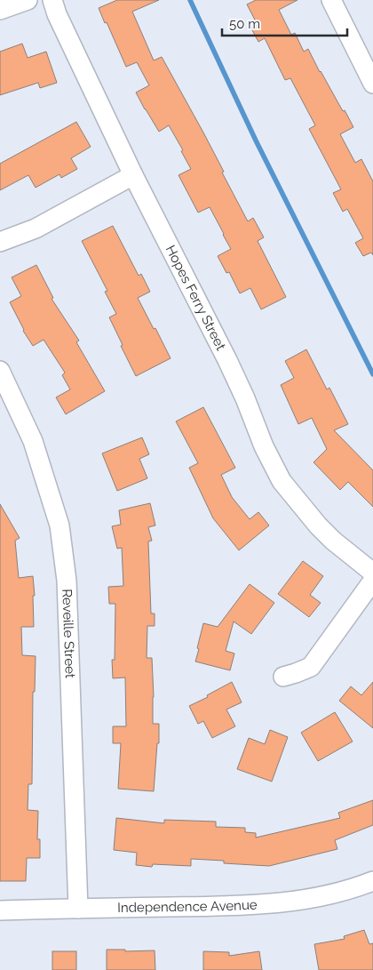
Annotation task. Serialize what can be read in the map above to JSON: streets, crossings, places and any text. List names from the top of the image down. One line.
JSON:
{"streets":{"street":["Hopes Ferry Street","Reveille Street","Independence Avenue"]},"crossings":[["Reveille Street","Independence Avenue"]],"scale_bar":"50 m"}
